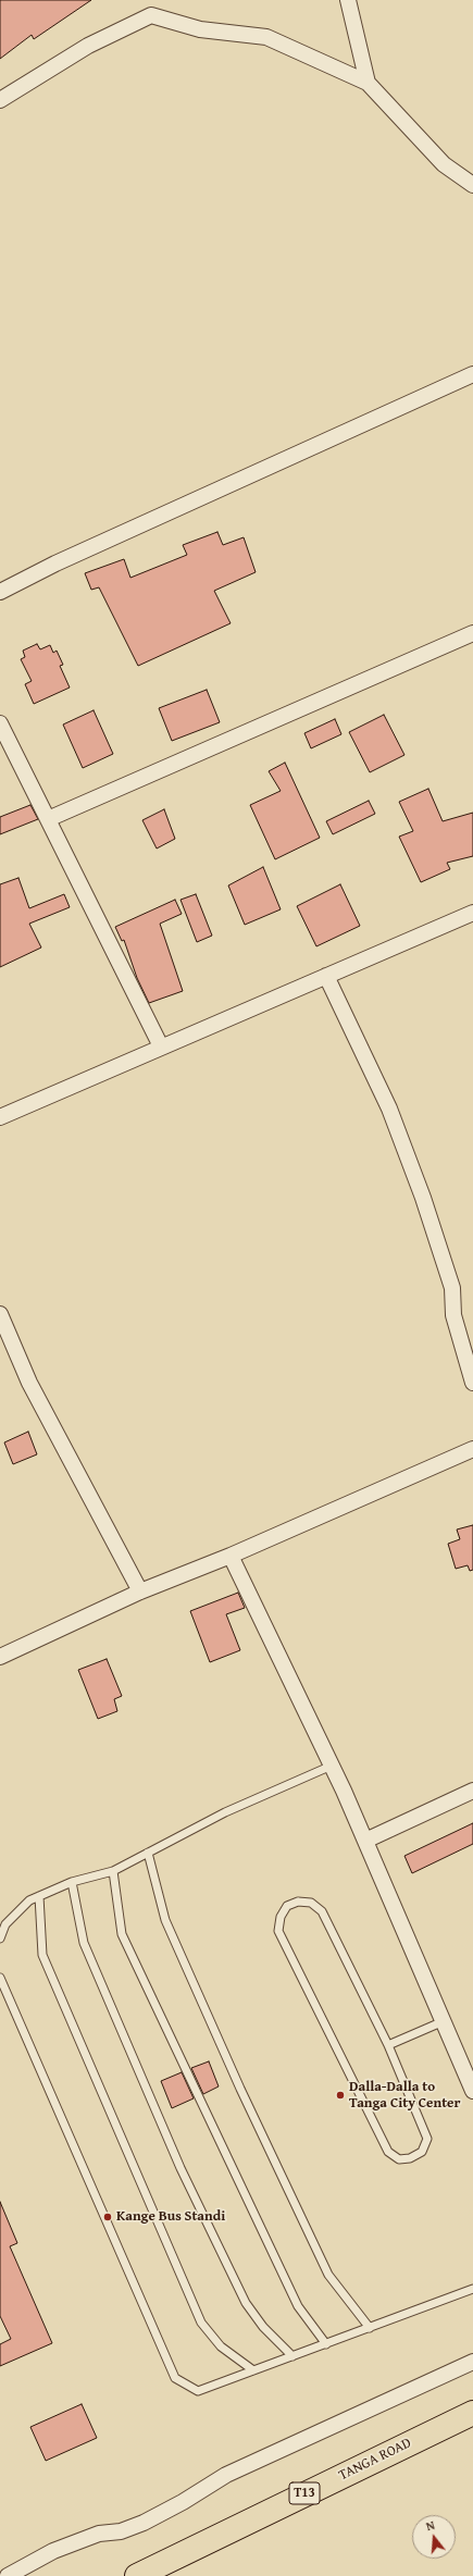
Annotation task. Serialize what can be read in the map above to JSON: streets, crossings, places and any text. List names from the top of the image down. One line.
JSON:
{"streets":{"highway":["TANGA ROAD","T13"]},"places":["Dalla-Dalla to Tanga City Center","Kange Bus Standi"],"north":"top"}
